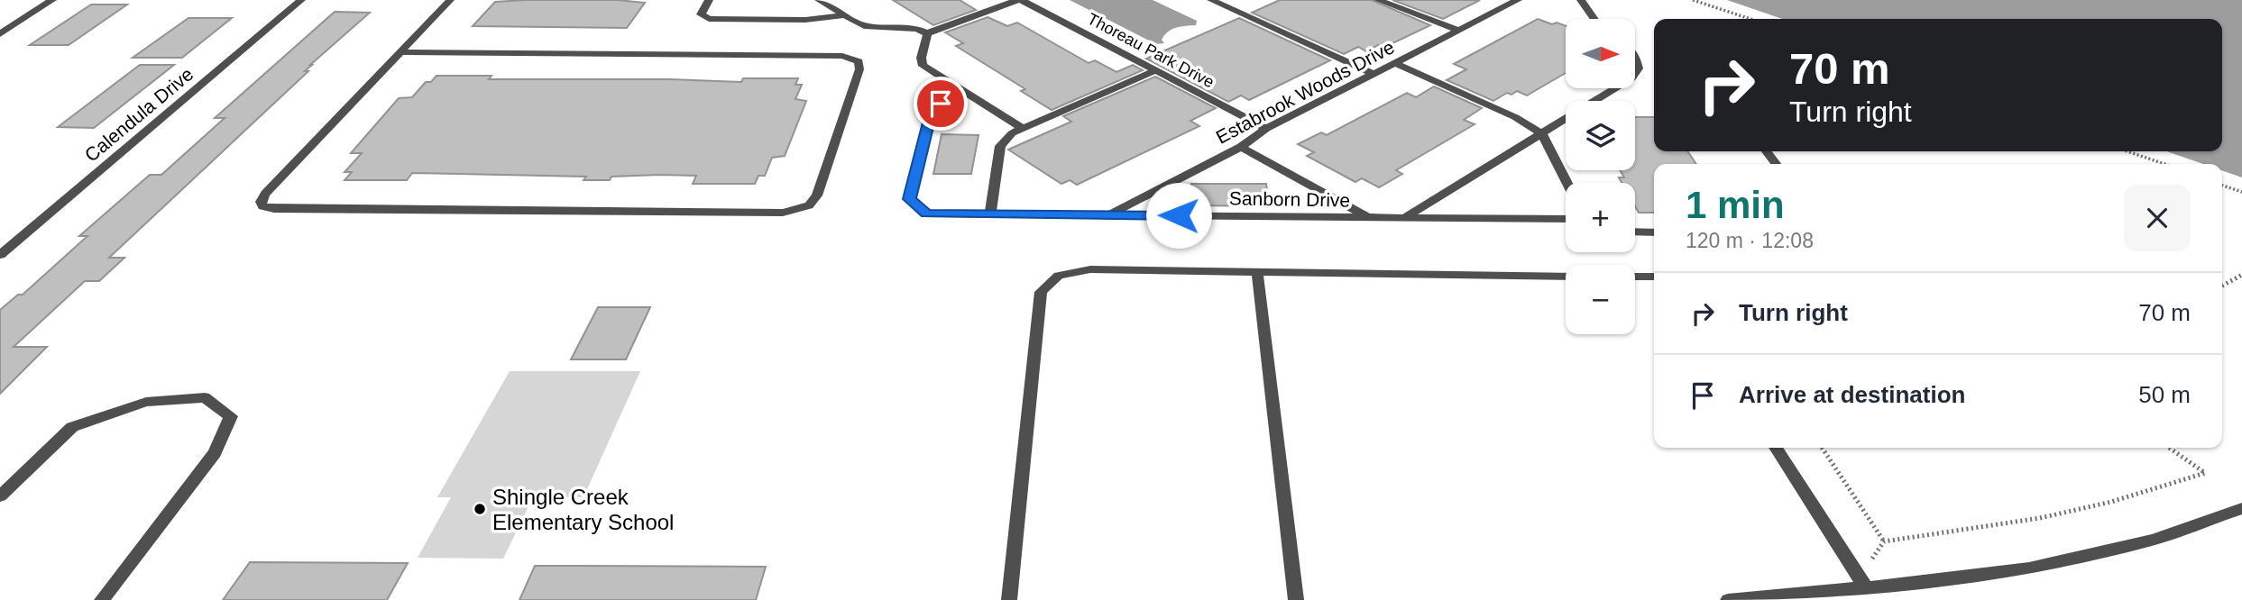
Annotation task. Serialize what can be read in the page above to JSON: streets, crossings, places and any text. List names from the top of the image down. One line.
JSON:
{"streets":{"street":["Thoreau Park Drive","Estabrook Woods Drive","Calendula Drive","Sanborn Drive"]},"crossings":[["Thoreau Park Drive","Estabrook Woods Drive"],["Estabrook Woods Drive","Sanborn Drive"]],"places":["Shingle Creek Elementary School"],"north":"right","page":{"map_buttons":["+","−"],"turn":["70 m","Turn right"],"heading":["1 min","120 m · 12:08"],"list":[{"name":"Turn right","value":"70 m"},{"name":"Arrive at destination","value":"50 m"}]}}
